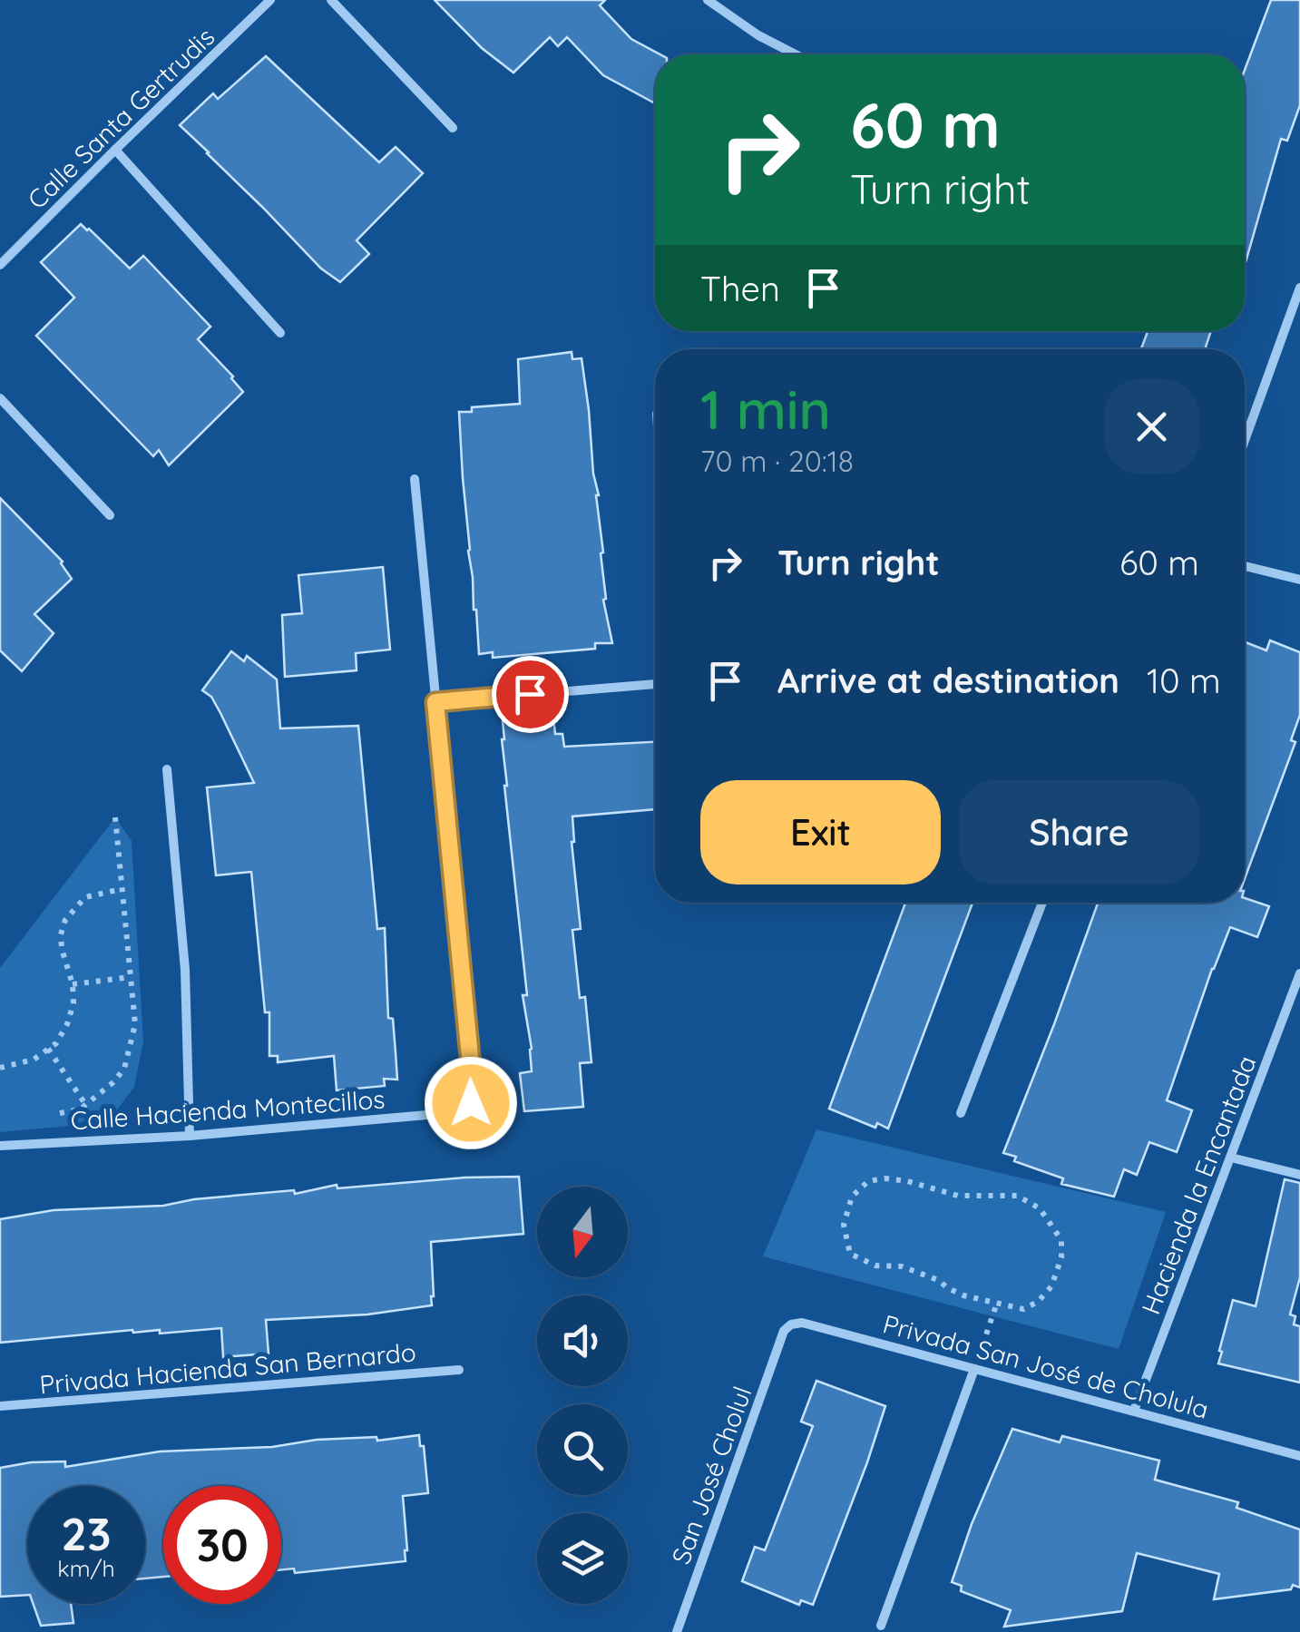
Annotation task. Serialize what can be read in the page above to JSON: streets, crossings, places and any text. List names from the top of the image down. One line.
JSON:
{"streets":{"street":["Calle Santa Gertrudis","Calle Hacienda Montecillos","Hacienda la Encantada","Privada San José de Cholula","Privada Hacienda San Bernardo","San José Cholul"]},"crossings":[["Hacienda la Encantada","Privada San José de Cholula"],["Privada San José de Cholula","San José Cholul"]],"north":"bottom","page":{"turn":["60 m","Turn right"],"then":"Then","heading":["1 min","70 m · 20:18"],"list":[{"name":"Turn right","value":"60 m"},{"name":"Arrive at destination","value":"10 m"}],"buttons":["Exit","Share"],"speed":"23 km/h","limit":"30"}}
